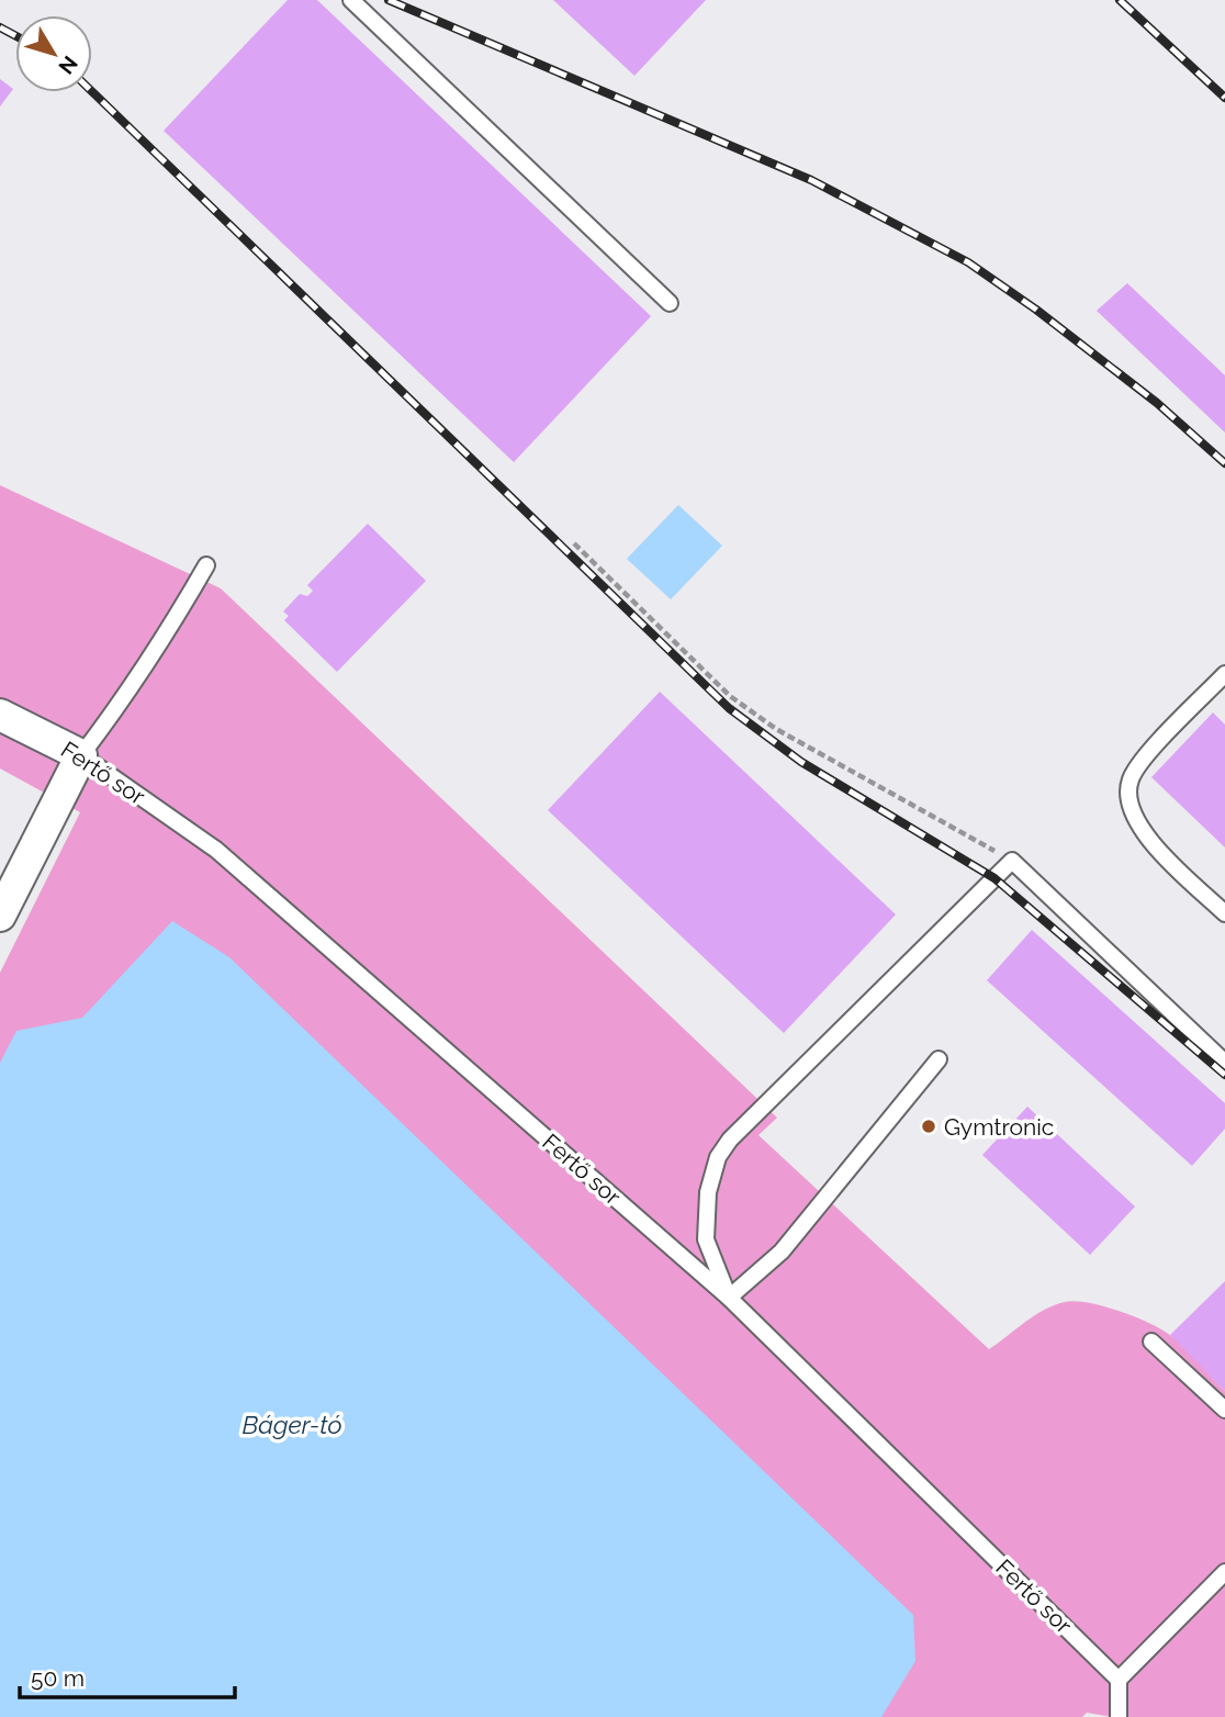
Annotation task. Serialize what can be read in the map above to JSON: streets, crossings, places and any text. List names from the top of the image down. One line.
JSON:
{"streets":{"street":["Fertő sor"]},"water":["Báger-tó"],"places":["Gymtronic"],"scale_bar":"50 m","north":"bottom right"}
